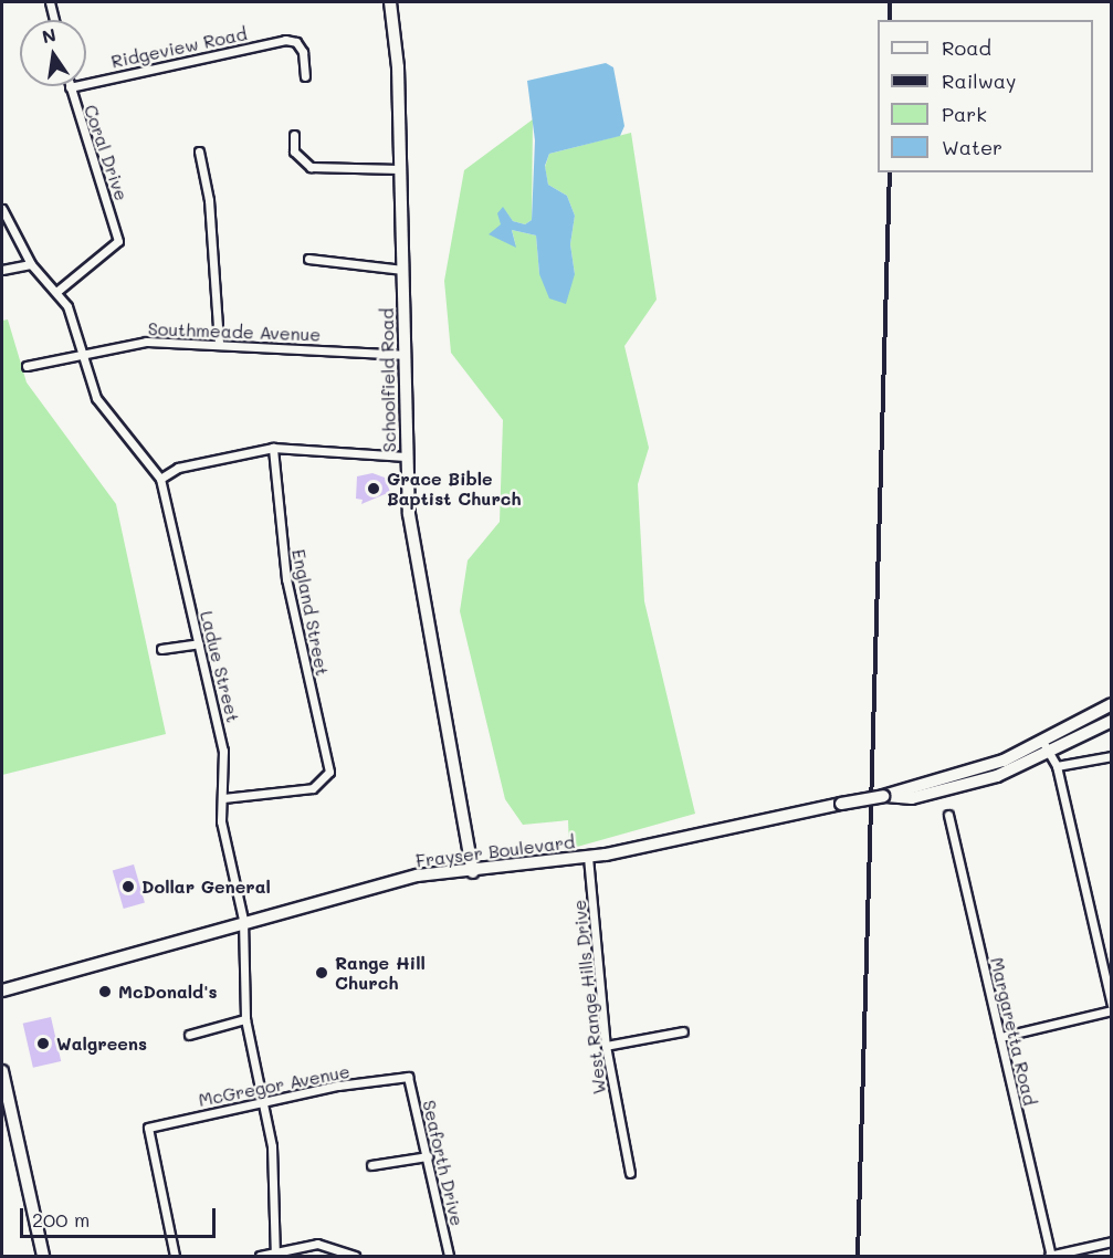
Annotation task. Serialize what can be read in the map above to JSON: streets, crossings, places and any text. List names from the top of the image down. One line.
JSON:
{"streets":{"main road":["Schoolfield Road","Frayser Boulevard"],"street":["Ridgeview Road","Coral Drive","Southmeade Avenue","England Street","Ladue Street","West Range Hills Drive","Margaretta Road","McGregor Avenue","Seaforth Drive"]},"crossings":[["Ridgeview Road","Coral Drive"],["Coral Drive","Ladue Street"],["Southmeade Avenue","Schoolfield Road"],["Southmeade Avenue","Ladue Street"],["Schoolfield Road","Frayser Boulevard"],["England Street","Ladue Street"],["Ladue Street","Frayser Boulevard"],["Ladue Street","McGregor Avenue"],["Frayser Boulevard","West Range Hills Drive"],["McGregor Avenue","Seaforth Drive"]],"places":["Grace Bible Baptist Church","Dollar General","Range Hill Church","McDonald's","Walgreens"],"legend":["Road","Railway","Park","Water"],"scale_bar":"200 m","north":"top"}
